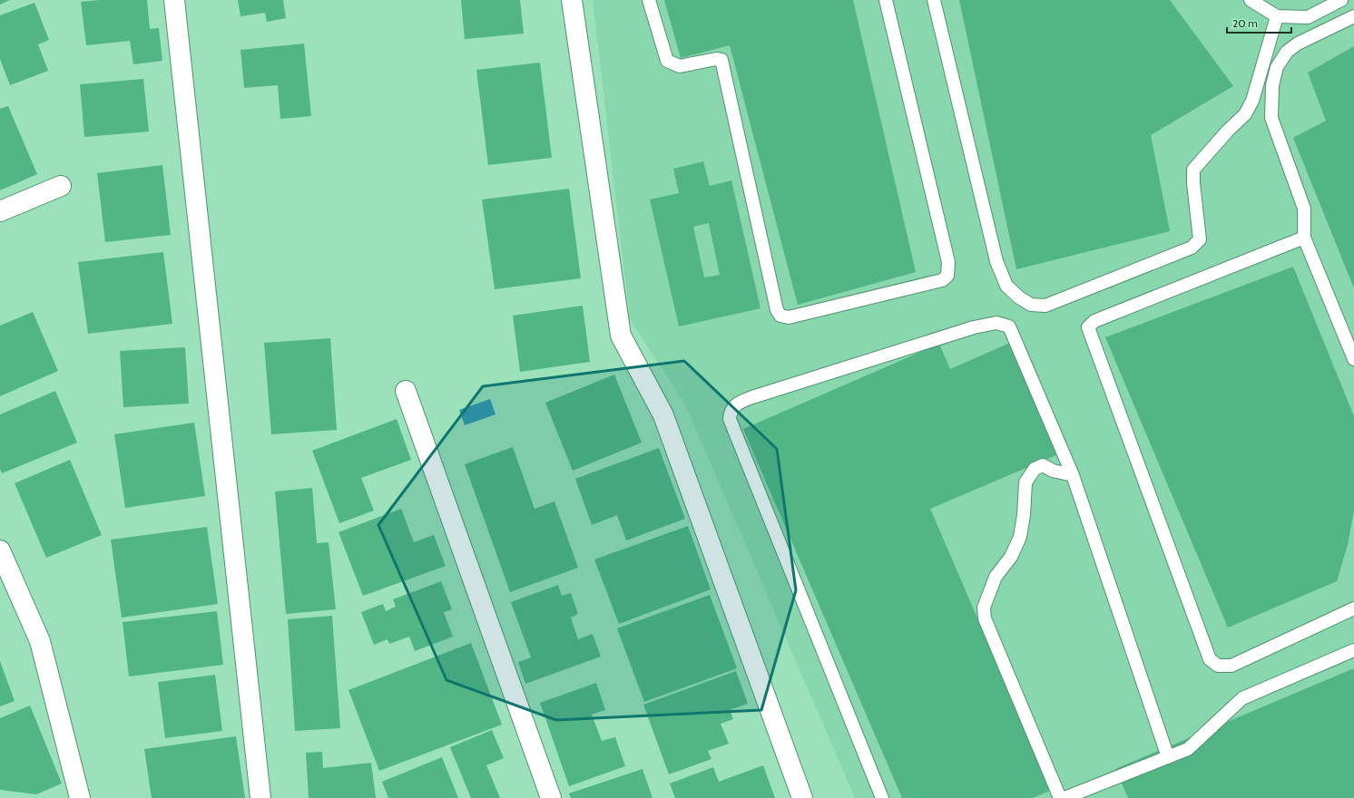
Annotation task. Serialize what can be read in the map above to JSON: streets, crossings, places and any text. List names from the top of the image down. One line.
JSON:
{"scale_bar":"20 m"}
